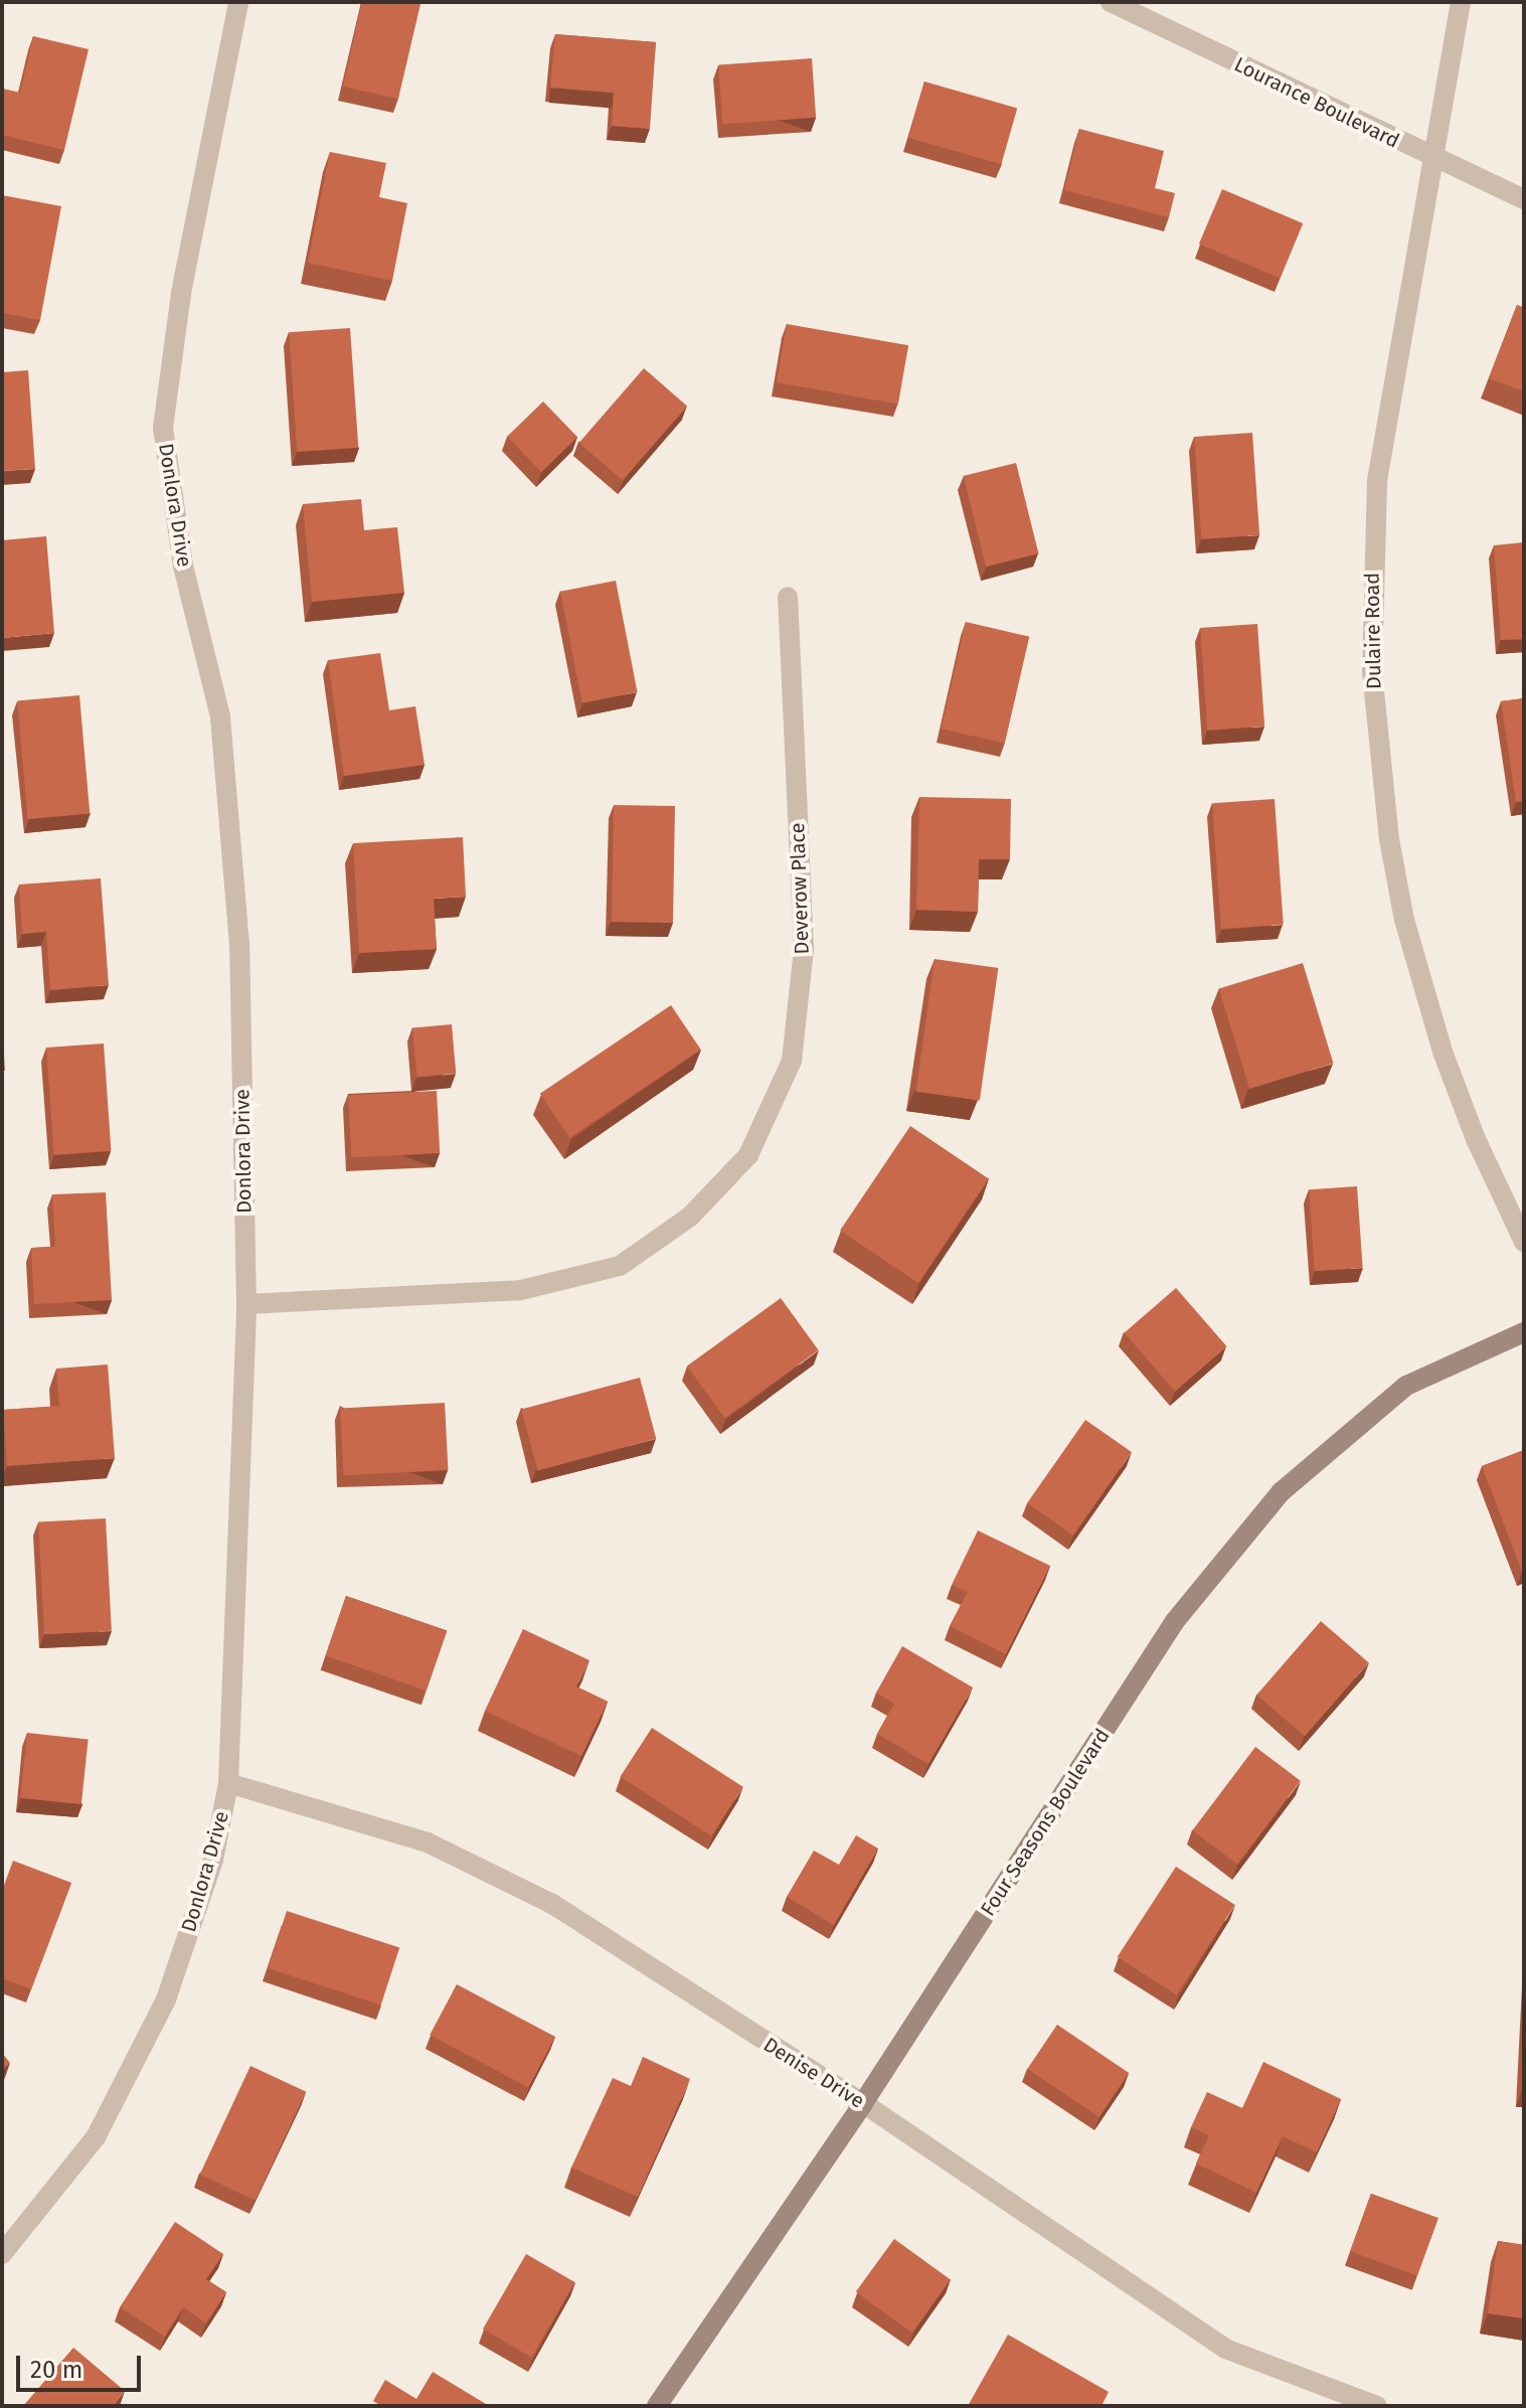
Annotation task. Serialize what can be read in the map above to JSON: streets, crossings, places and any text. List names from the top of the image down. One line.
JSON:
{"streets":{"street":["Lourance Boulevard","Donlora Drive","Dulaire Road","Deverow Place","Four Seasons Boulevard","Denise Drive"]},"crossings":[["Lourance Boulevard","Dulaire Road"],["Donlora Drive","Deverow Place"],["Donlora Drive","Denise Drive"],["Four Seasons Boulevard","Denise Drive"]],"scale_bar":"20 m"}
